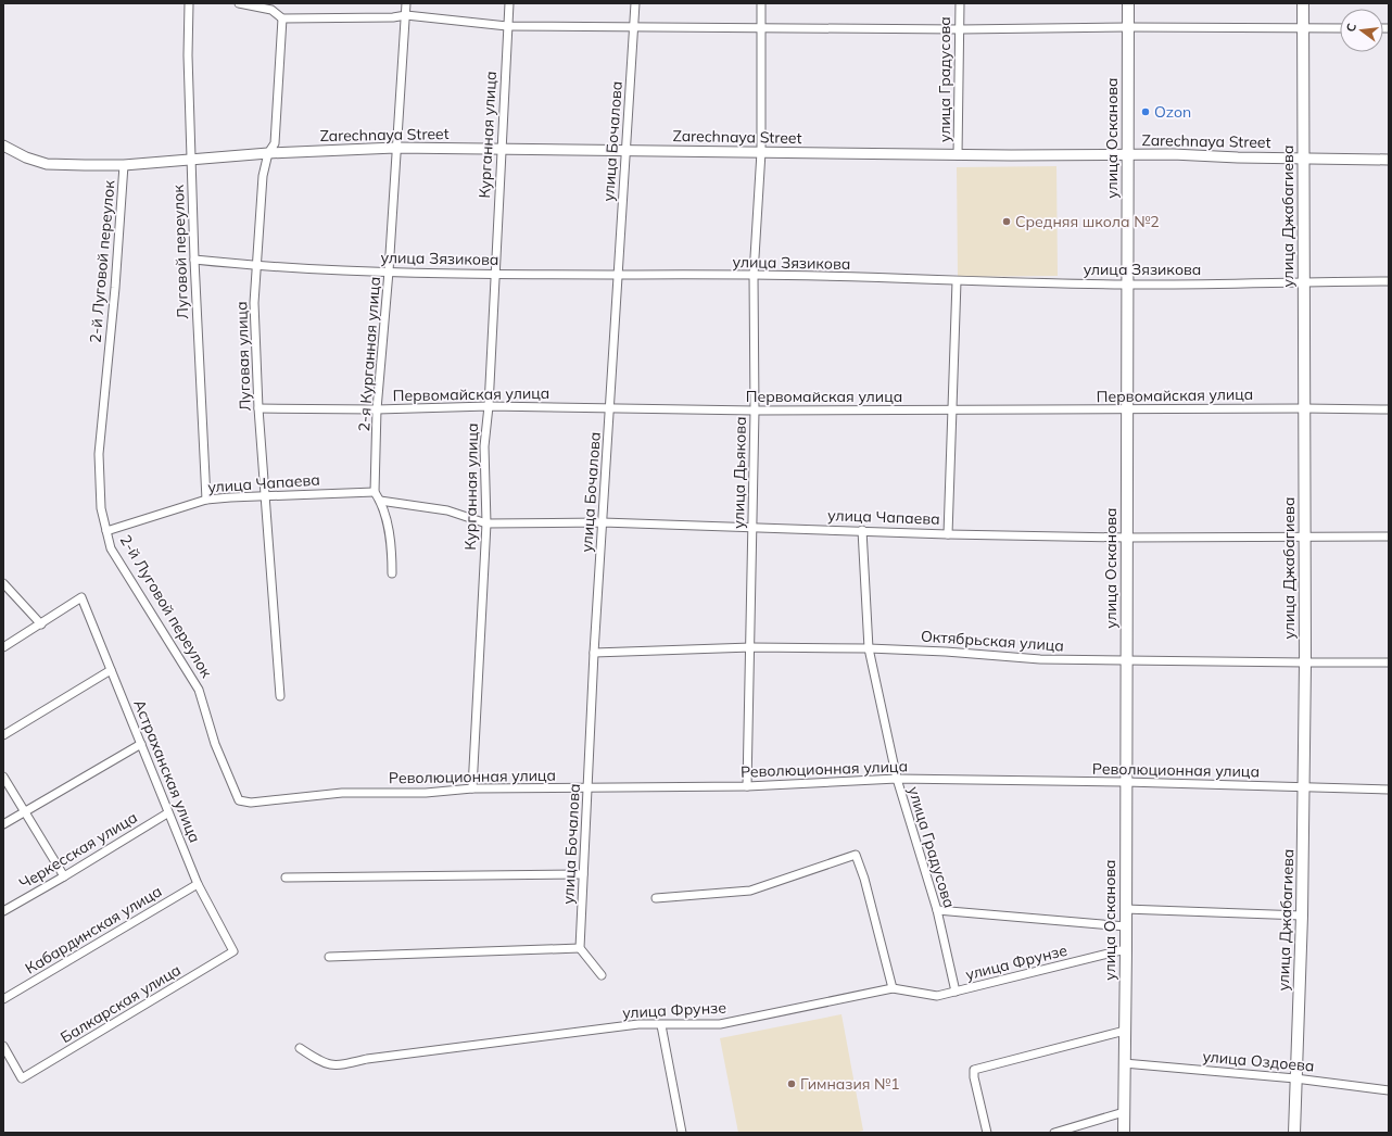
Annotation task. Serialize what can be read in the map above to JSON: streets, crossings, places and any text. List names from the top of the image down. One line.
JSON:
{"streets":{"main road":["улица Осканова","улица Джабагиева"],"street":["улица Градусова","Zarechnaya Street","Курганная улица","улица Бочалова","Луговой переулок","улица Зязикова","2-й Луговой переулок","2-я Курганная улица","Луговая улица","Первомайская улица","улица Дьякова","улица Чапаева","Октябрьская улица","Революционная улица","Астраханская улица","Черкесская улица","Кабардинская улица","улица Фрунзе","Балкарская улица","улица Оздоева"]},"crossings":[["улица Градусова","Zarechnaya Street"],["улица Градусова","улица Чапаева"],["улица Градусова","Октябрьская улица"],["улица Градусова","Революционная улица"],["улица Градусова","улица Фрунзе"],["Zarechnaya Street","Курганная улица"],["Zarechnaya Street","улица Осканова"],["Zarechnaya Street","улица Бочалова"],["Zarechnaya Street","улица Джабагиева"],["Zarechnaya Street","Луговой переулок"],["Zarechnaya Street","2-й Луговой переулок"],["Zarechnaya Street","2-я Курганная улица"],["Zarechnaya Street","Луговая улица"],["Zarechnaya Street","улица Дьякова"],["Курганная улица","улица Зязикова"],["Курганная улица","Первомайская улица"],["Курганная улица","улица Чапаева"],["Курганная улица","Революционная улица"],["улица Осканова","улица Зязикова"],["улица Осканова","Первомайская улица"],["улица Осканова","улица Чапаева"],["улица Осканова","Октябрьская улица"],["улица Осканова","Революционная улица"],["улица Осканова","улица Фрунзе"],["улица Осканова","улица Оздоева"],["улица Бочалова","улица Зязикова"],["улица Бочалова","Первомайская улица"],["улица Бочалова","улица Чапаева"],["улица Бочалова","Октябрьская улица"],["улица Бочалова","Революционная улица"],["улица Джабагиева","улица Зязикова"],["улица Джабагиева","Первомайская улица"],["улица Джабагиева","улица Чапаева"],["улица Джабагиева","Октябрьская улица"],["улица Джабагиева","Революционная улица"],["улица Джабагиева","улица Оздоева"],["Луговой переулок","улица Зязикова"],["Луговой переулок","улица Чапаева"],["улица Зязикова","2-я Курганная улица"],["улица Зязикова","Луговая улица"],["улица Зязикова","улица Дьякова"],["2-й Луговой переулок","улица Чапаева"],["2-й Луговой переулок","Революционная улица"],["2-я Курганная улица","Первомайская улица"],["2-я Курганная улица","улица Чапаева"],["Луговая улица","Первомайская улица"],["Луговая улица","улица Чапаева"],["Первомайская улица","улица Дьякова"],["улица Дьякова","улица Чапаева"],["улица Дьякова","Октябрьская улица"],["улица Дьякова","Революционная улица"],["Астраханская улица","Черкесская улица"],["Астраханская улица","Кабардинская улица"],["Астраханская улица","Балкарская улица"]],"places":["Ozon","Средняя школа №2","Гимназия №1"],"north":"left"}
